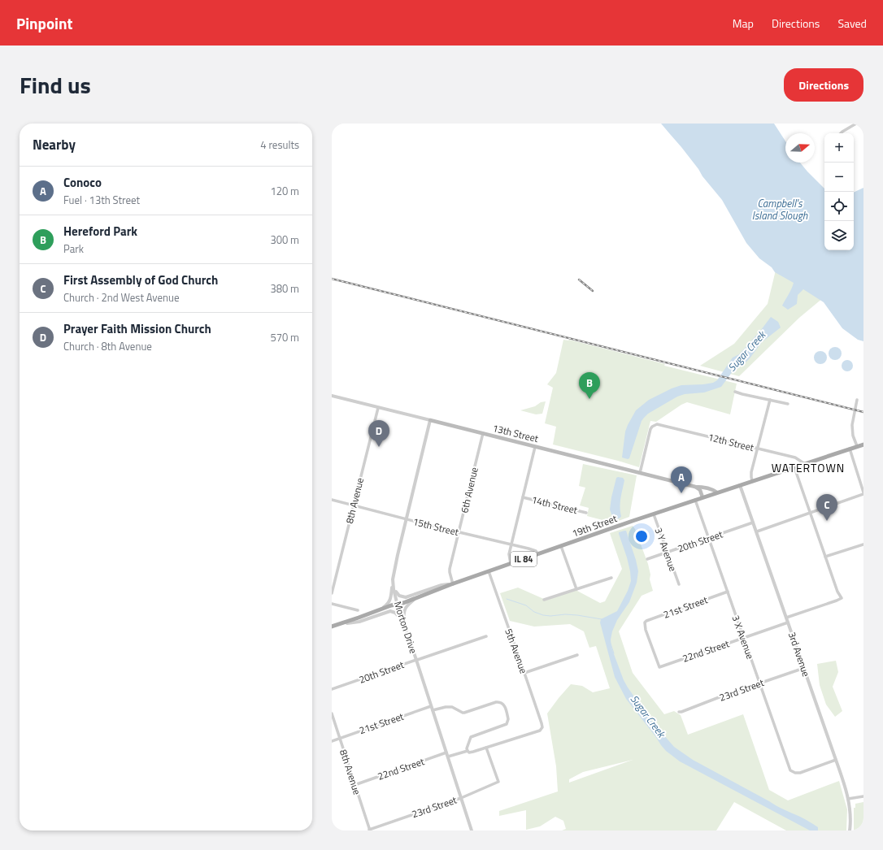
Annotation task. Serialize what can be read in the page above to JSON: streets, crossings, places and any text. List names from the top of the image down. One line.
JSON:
{"streets":{"main road":["13th Street","19th Street","IL 84"],"street":["12th Street","6th Avenue","8th Avenue","14th Street","15th Street","20th Street","3 Y Avenue","21st Street","Morton Drive","3 X Avenue","5th Avenue","22nd Street","3rd Avenue","23rd Street"]},"crossings":[["13th Street","12th Street"],["13th Street","6th Avenue"],["13th Street","8th Avenue"],["13th Street","19th Street"],["13th Street","Morton Drive"],["12th Street","19th Street"],["6th Avenue","19th Street"],["6th Avenue","15th Street"],["8th Avenue","15th Street"],["8th Avenue","21st Street"],["8th Avenue","22nd Street"],["8th Avenue","23rd Street"],["19th Street","15th Street"],["19th Street","3 Y Avenue"],["19th Street","Morton Drive"],["19th Street","3 X Avenue"],["19th Street","5th Avenue"],["19th Street","3rd Avenue"],["15th Street","Morton Drive"],["20th Street","3 Y Avenue"],["20th Street","Morton Drive"],["20th Street","3 X Avenue"],["20th Street","3rd Avenue"],["21st Street","Morton Drive"],["21st Street","3 X Avenue"],["21st Street","22nd Street"],["Morton Drive","22nd Street"],["Morton Drive","23rd Street"],["3 X Avenue","22nd Street"],["3 X Avenue","3rd Avenue"],["3 X Avenue","23rd Street"],["5th Avenue","23rd Street"],["22nd Street","3rd Avenue"],["3rd Avenue","23rd Street"]],"districts":["WATERTOWN"],"water":["Campbell's Island Slough","Sugar Creek"],"north":"right","page":{"header":"Pinpoint","nav":["Map","Directions","Saved"],"title":"Find us","buttons":"Directions","heading":["Nearby","4 results"],"map_buttons":["+","−"],"list":[{"mark":"A","name":"Conoco","note":"Fuel · 13th Street","value":"120 m"},{"mark":"B","name":"Hereford Park","note":"Park","value":"300 m"},{"mark":"C","name":"First Assembly of God Church","note":"Church · 2nd West Avenue","value":"380 m"},{"mark":"D","name":"Prayer Faith Mission Church","note":"Church · 8th Avenue","value":"570 m"}],"pins":["B","D","A","C"]}}
